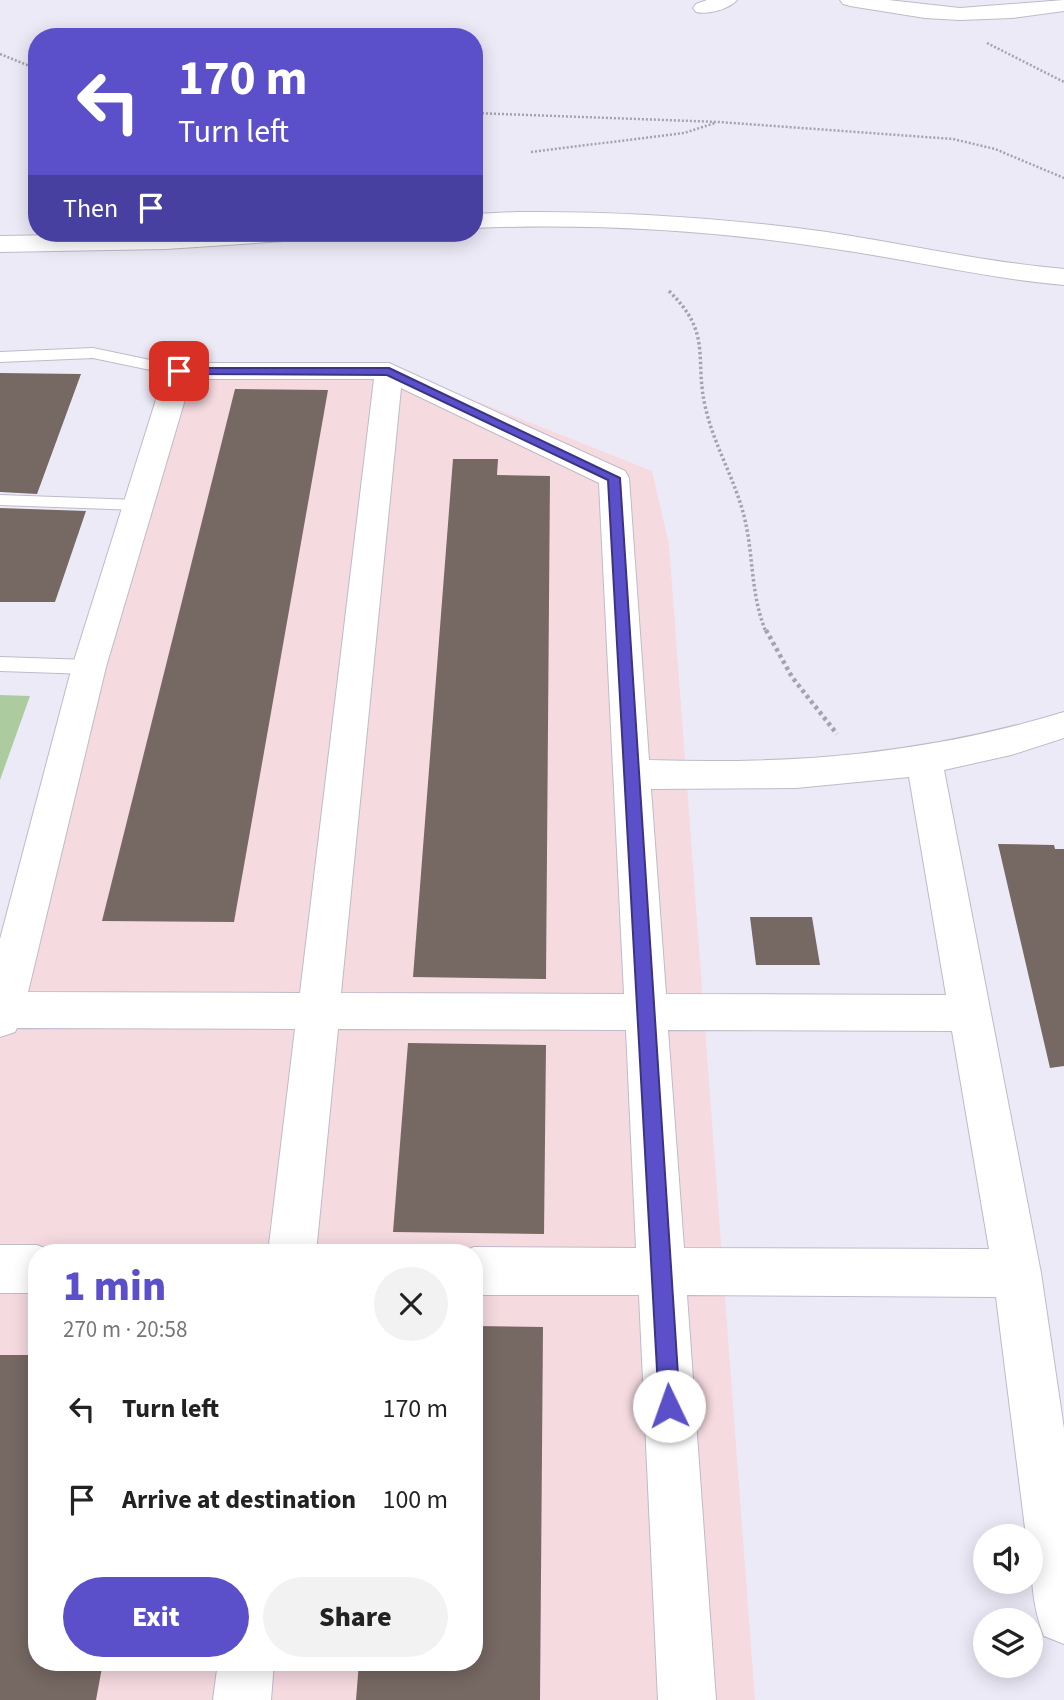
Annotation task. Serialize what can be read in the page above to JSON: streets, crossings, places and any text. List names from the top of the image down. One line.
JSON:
{"page":{"turn":["170 m","Turn left"],"then":"Then","heading":["1 min","270 m · 20:58"],"list":[{"name":"Turn left","value":"170 m"},{"name":"Arrive at destination","value":"100 m"}],"buttons":["Exit","Share"]}}
